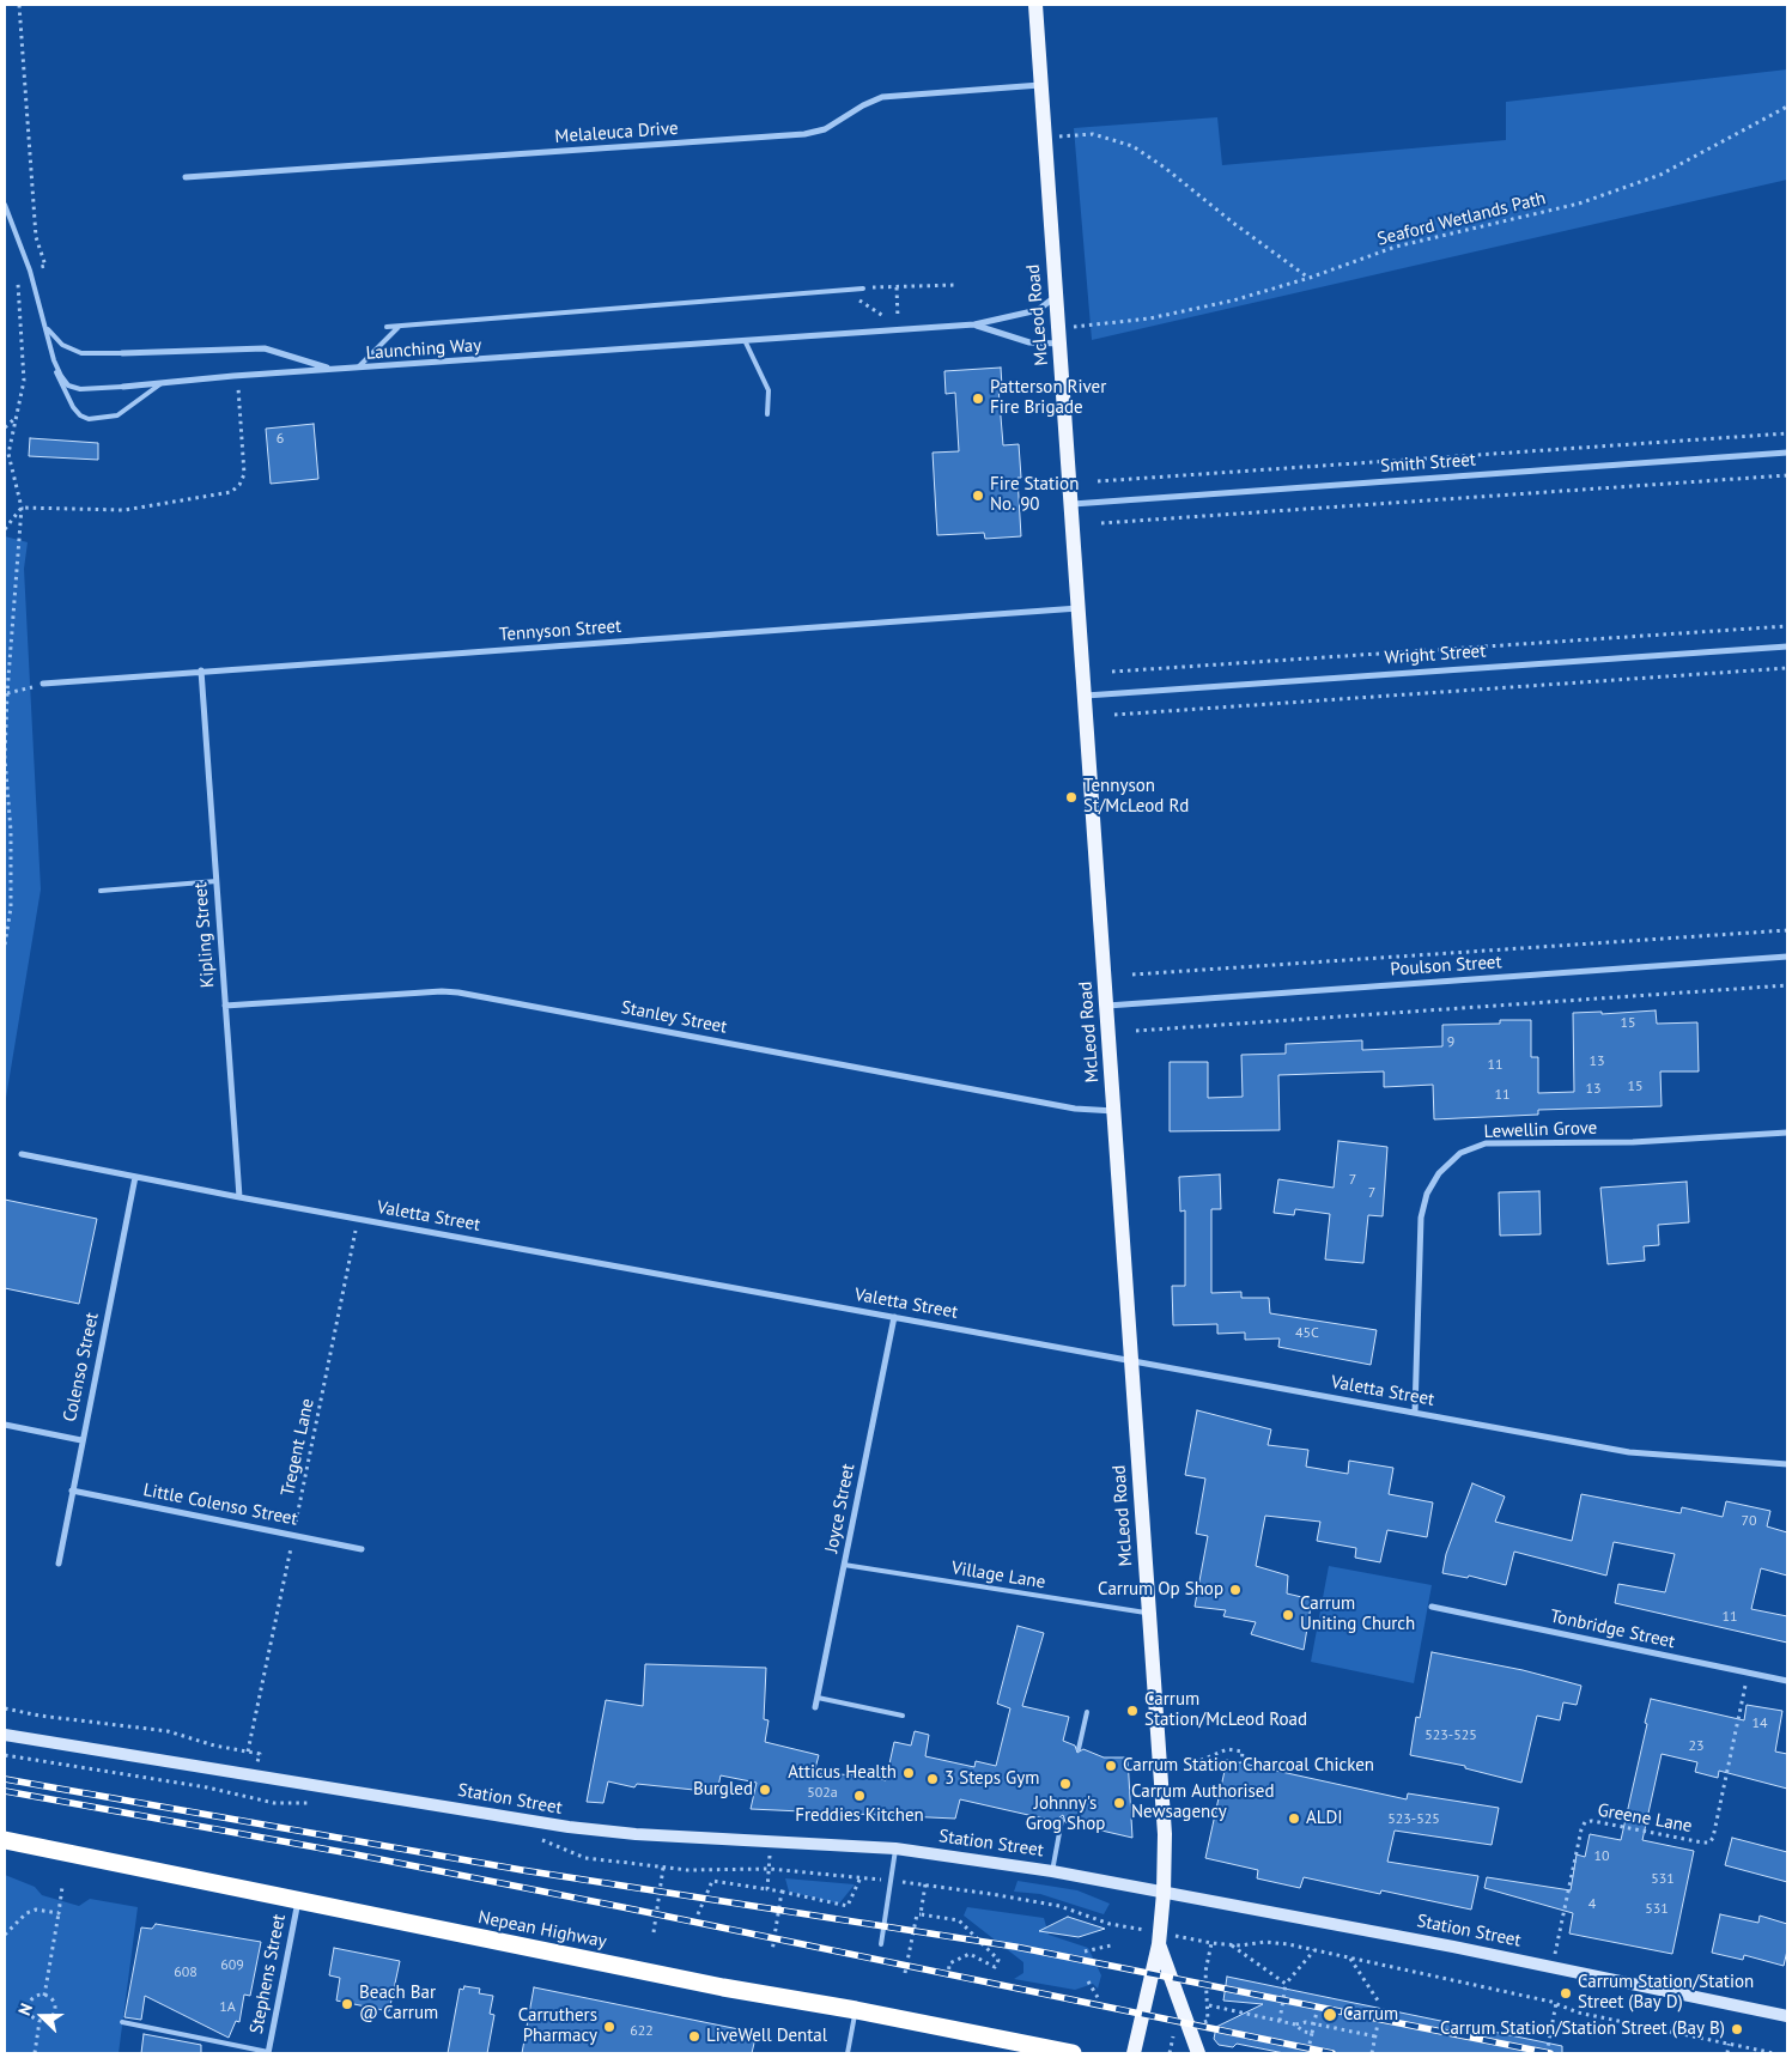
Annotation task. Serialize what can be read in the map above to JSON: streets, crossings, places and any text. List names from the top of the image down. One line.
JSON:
{"streets":{"highway":["Nepean Highway"],"main road":["McLeod Road"],"street":["Melaleuca Drive","Launching Way","Smith Street","Tennyson Street","Wright Street","Kipling Street","Poulson Street","Stanley Street","Lewellin Grove","Valetta Street","Colenso Street","Little Colenso Street","Joyce Street","Tonbridge Street","Station Street","Stephens Street"],"lane":["Village Lane"],"path":["Seaford Wetlands Path","Tregent Lane","Greene Lane"]},"crossings":[["Melaleuca Drive","McLeod Road"],["Seaford Wetlands Path","McLeod Road"],["Seaford Wetlands Path","Launching Way"],["McLeod Road","Launching Way"],["McLeod Road","Smith Street"],["McLeod Road","Tennyson Street"],["McLeod Road","Wright Street"],["McLeod Road","Poulson Street"],["McLeod Road","Stanley Street"],["McLeod Road","Valetta Street"],["McLeod Road","Village Lane"],["McLeod Road","Station Street"],["Tennyson Street","Kipling Street"],["Kipling Street","Stanley Street"],["Kipling Street","Valetta Street"],["Lewellin Grove","Valetta Street"],["Valetta Street","Colenso Street"],["Valetta Street","Tregent Lane"],["Valetta Street","Joyce Street"],["Colenso Street","Little Colenso Street"],["Tregent Lane","Little Colenso Street"],["Joyce Street","Village Lane"],["Tonbridge Street","Greene Lane"],["Station Street","Greene Lane"],["Nepean Highway","Stephens Street"]],"places":["Patterson River Fire Brigade","Fire Station No. 90","Tennyson St/McLeod Rd","Carrum Op Shop","Carrum Uniting Church","Carrum Station/McLeod Road","Carrum Station Charcoal Chicken","Atticus Health","3 Steps Gym","Johnny's Grog Shop","Burgled","Freddies Kitchen","Carrum Authorised Newsagency","ALDI","Carrum Station/Station Street (Bay D)","Beach Bar @ Carrum","Carrum","Carruthers Pharmacy","Carrum Station/Station Street (Bay B)","LiveWell Dental"],"house_numbers":["6","15","9","13","11","15","13","11","7","7","45C","70","11","14","523-525","23","502a","523-525","10","531","4","531","609","608","1A","622"],"north":"left"}
